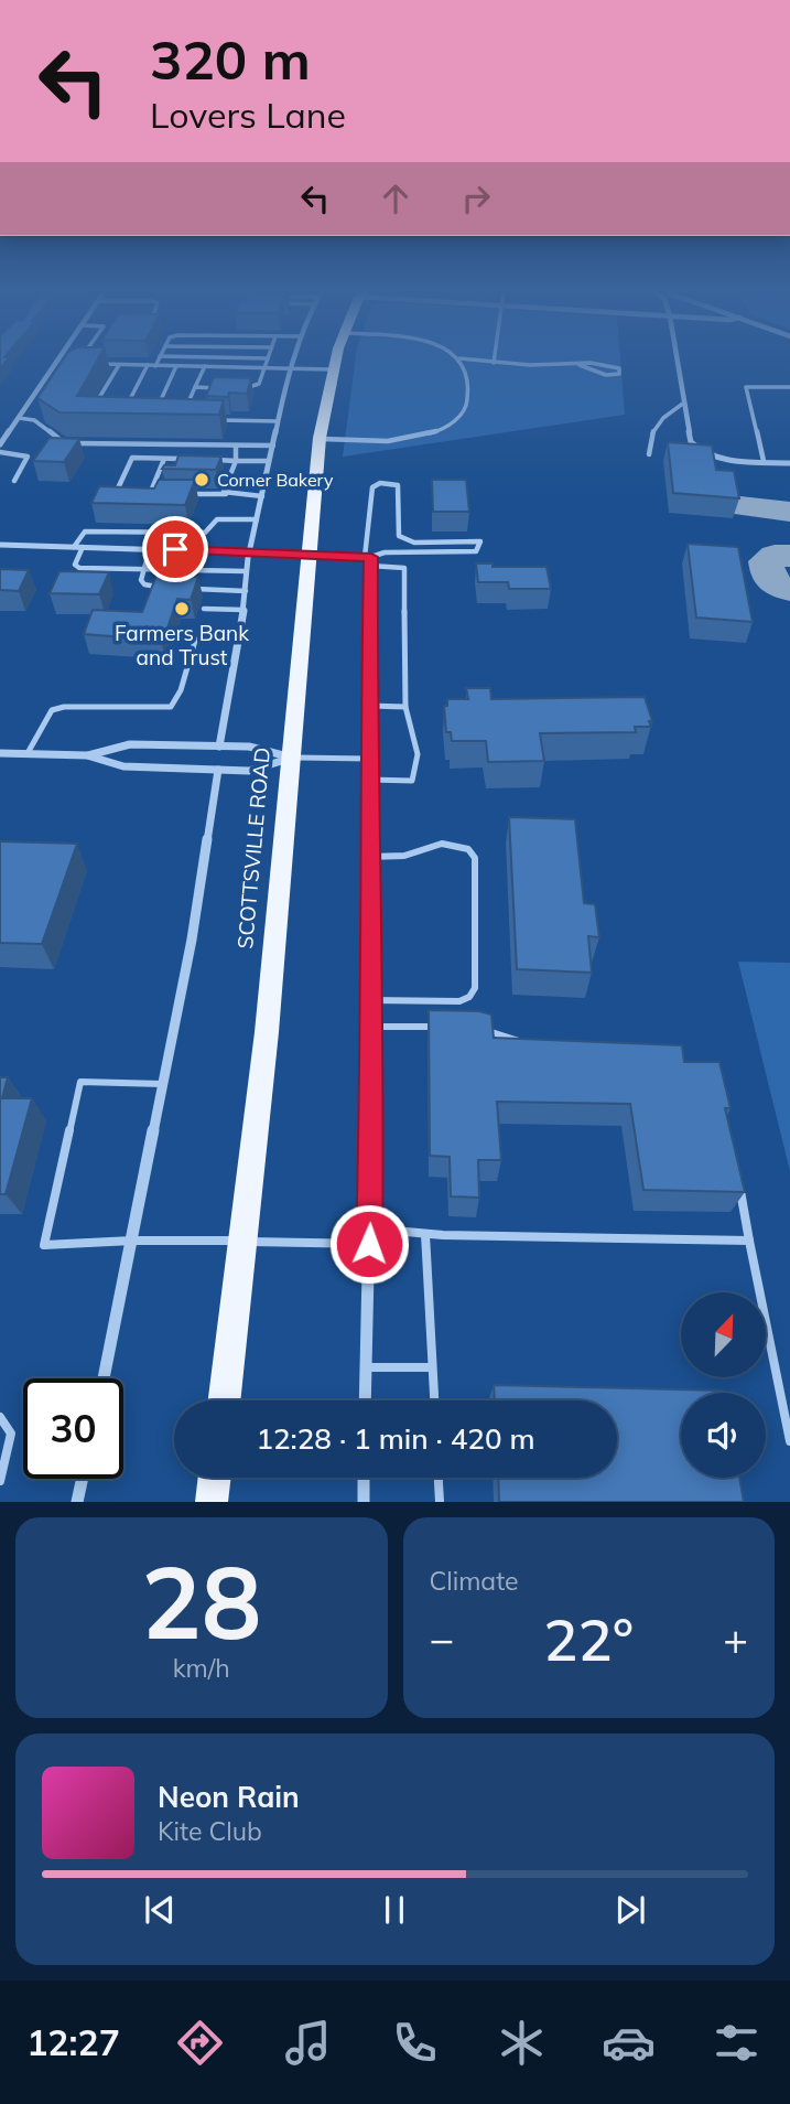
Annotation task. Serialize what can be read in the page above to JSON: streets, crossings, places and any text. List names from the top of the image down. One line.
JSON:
{"streets":{"main road":["SCOTTSVILLE ROAD"]},"places":["Corner Bakery","Farmers Bank and Trust"],"north":"top right","page":{"turn":["320 m","Lovers Lane"],"limit":"30","trip":"12:28 · 1 min · 420 m","tile":[["28","km/h"],"Climate"],"heat":["−","22°","+"],"song":["Neon Rain","Kite Club"],"tabs":"12:27"}}
